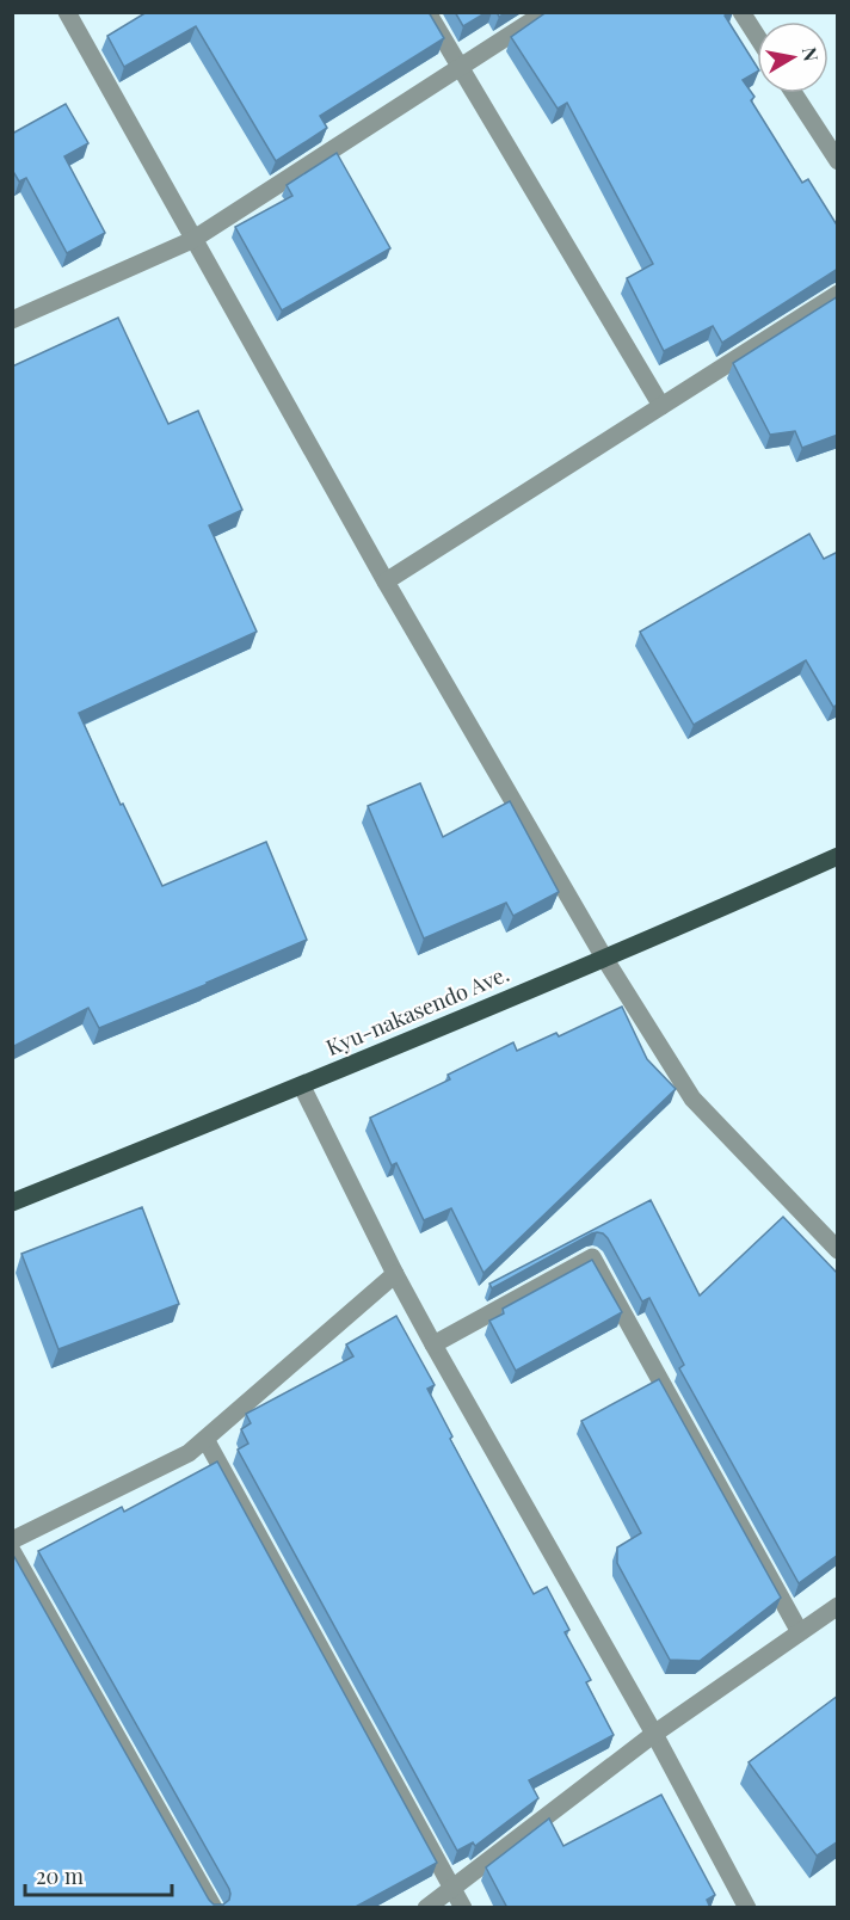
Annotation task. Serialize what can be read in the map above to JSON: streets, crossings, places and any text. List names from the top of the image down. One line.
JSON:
{"streets":{"main road":["Kyu-nakasendo Ave."]},"scale_bar":"20 m","north":"right"}
